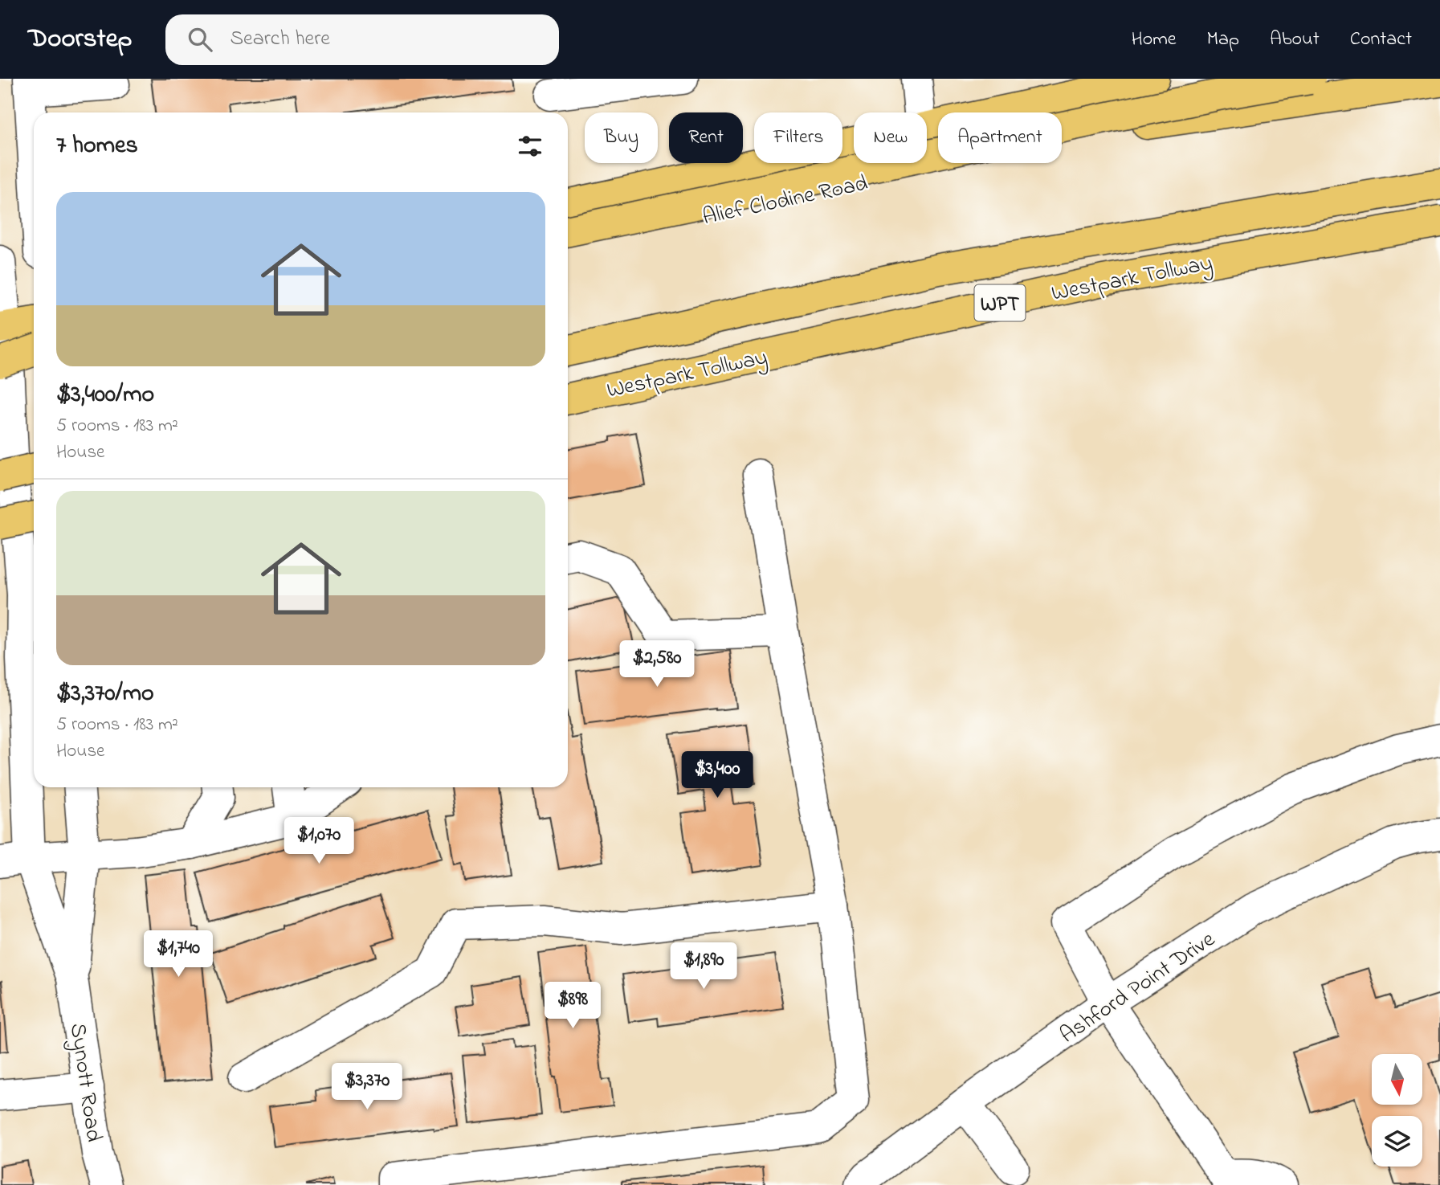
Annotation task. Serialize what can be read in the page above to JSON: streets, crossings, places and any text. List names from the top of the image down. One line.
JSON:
{"streets":{"main road":["Alief Clodine Road","Westpark Tollway","WPT"],"street":["Ashford Point Drive","Synott Road"]},"north":"bottom","page":{"header":"Doorstep","search":"Search here","nav":["Home","Map","About","Contact"],"chip":["Buy","Rent","Filters","New","Apartment"],"heading":"7 homes","list":[{"name":"$3,400/mo","note":"5 rooms · 183 m² · House"},{"name":"$3,370/mo","note":"5 rooms · 183 m² · House"}],"price":["$2,580","$3,400","$1,070","$1,740","$1,890","$898","$3,370"]}}
